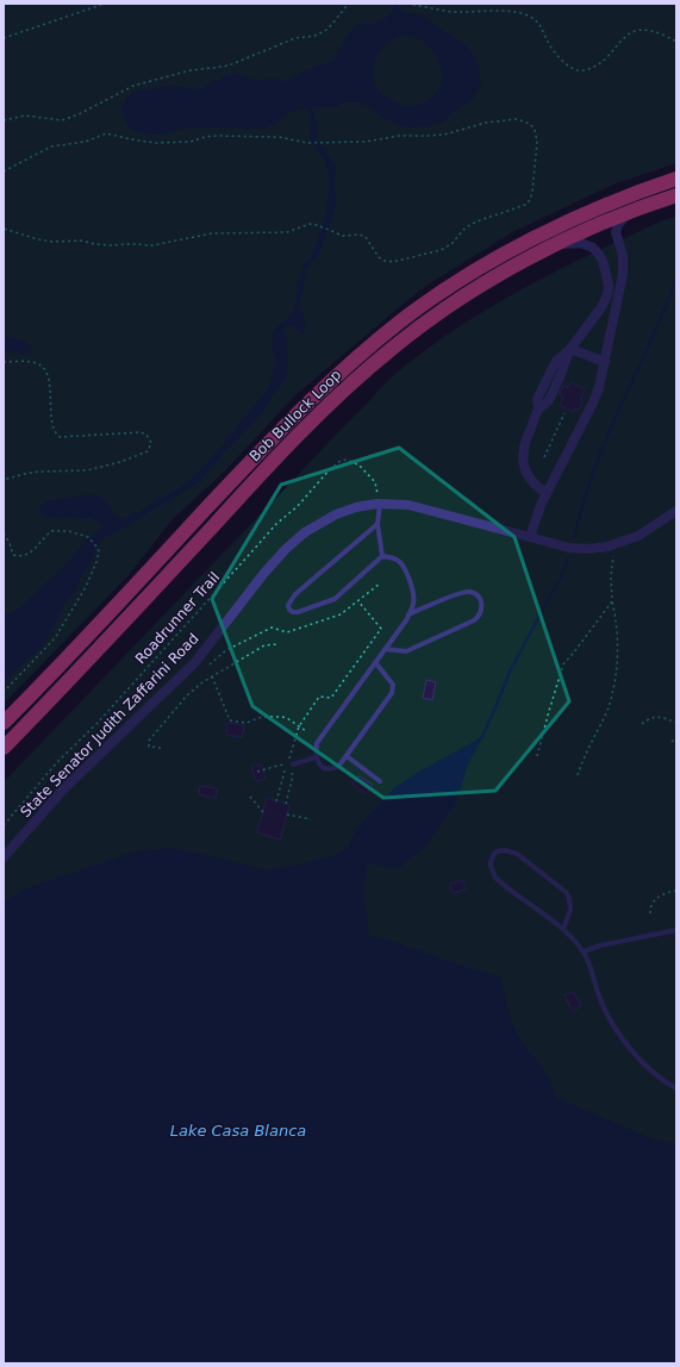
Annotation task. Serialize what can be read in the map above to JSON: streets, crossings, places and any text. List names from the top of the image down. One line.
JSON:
{"streets":{"highway":["Bob Bullock Loop"],"street":["State Senator Judith Zaffarini Road"],"path":["Roadrunner Trail"]},"crossings":[["Roadrunner Trail","State Senator Judith Zaffarini Road"]],"water":["Lake Casa Blanca"]}
